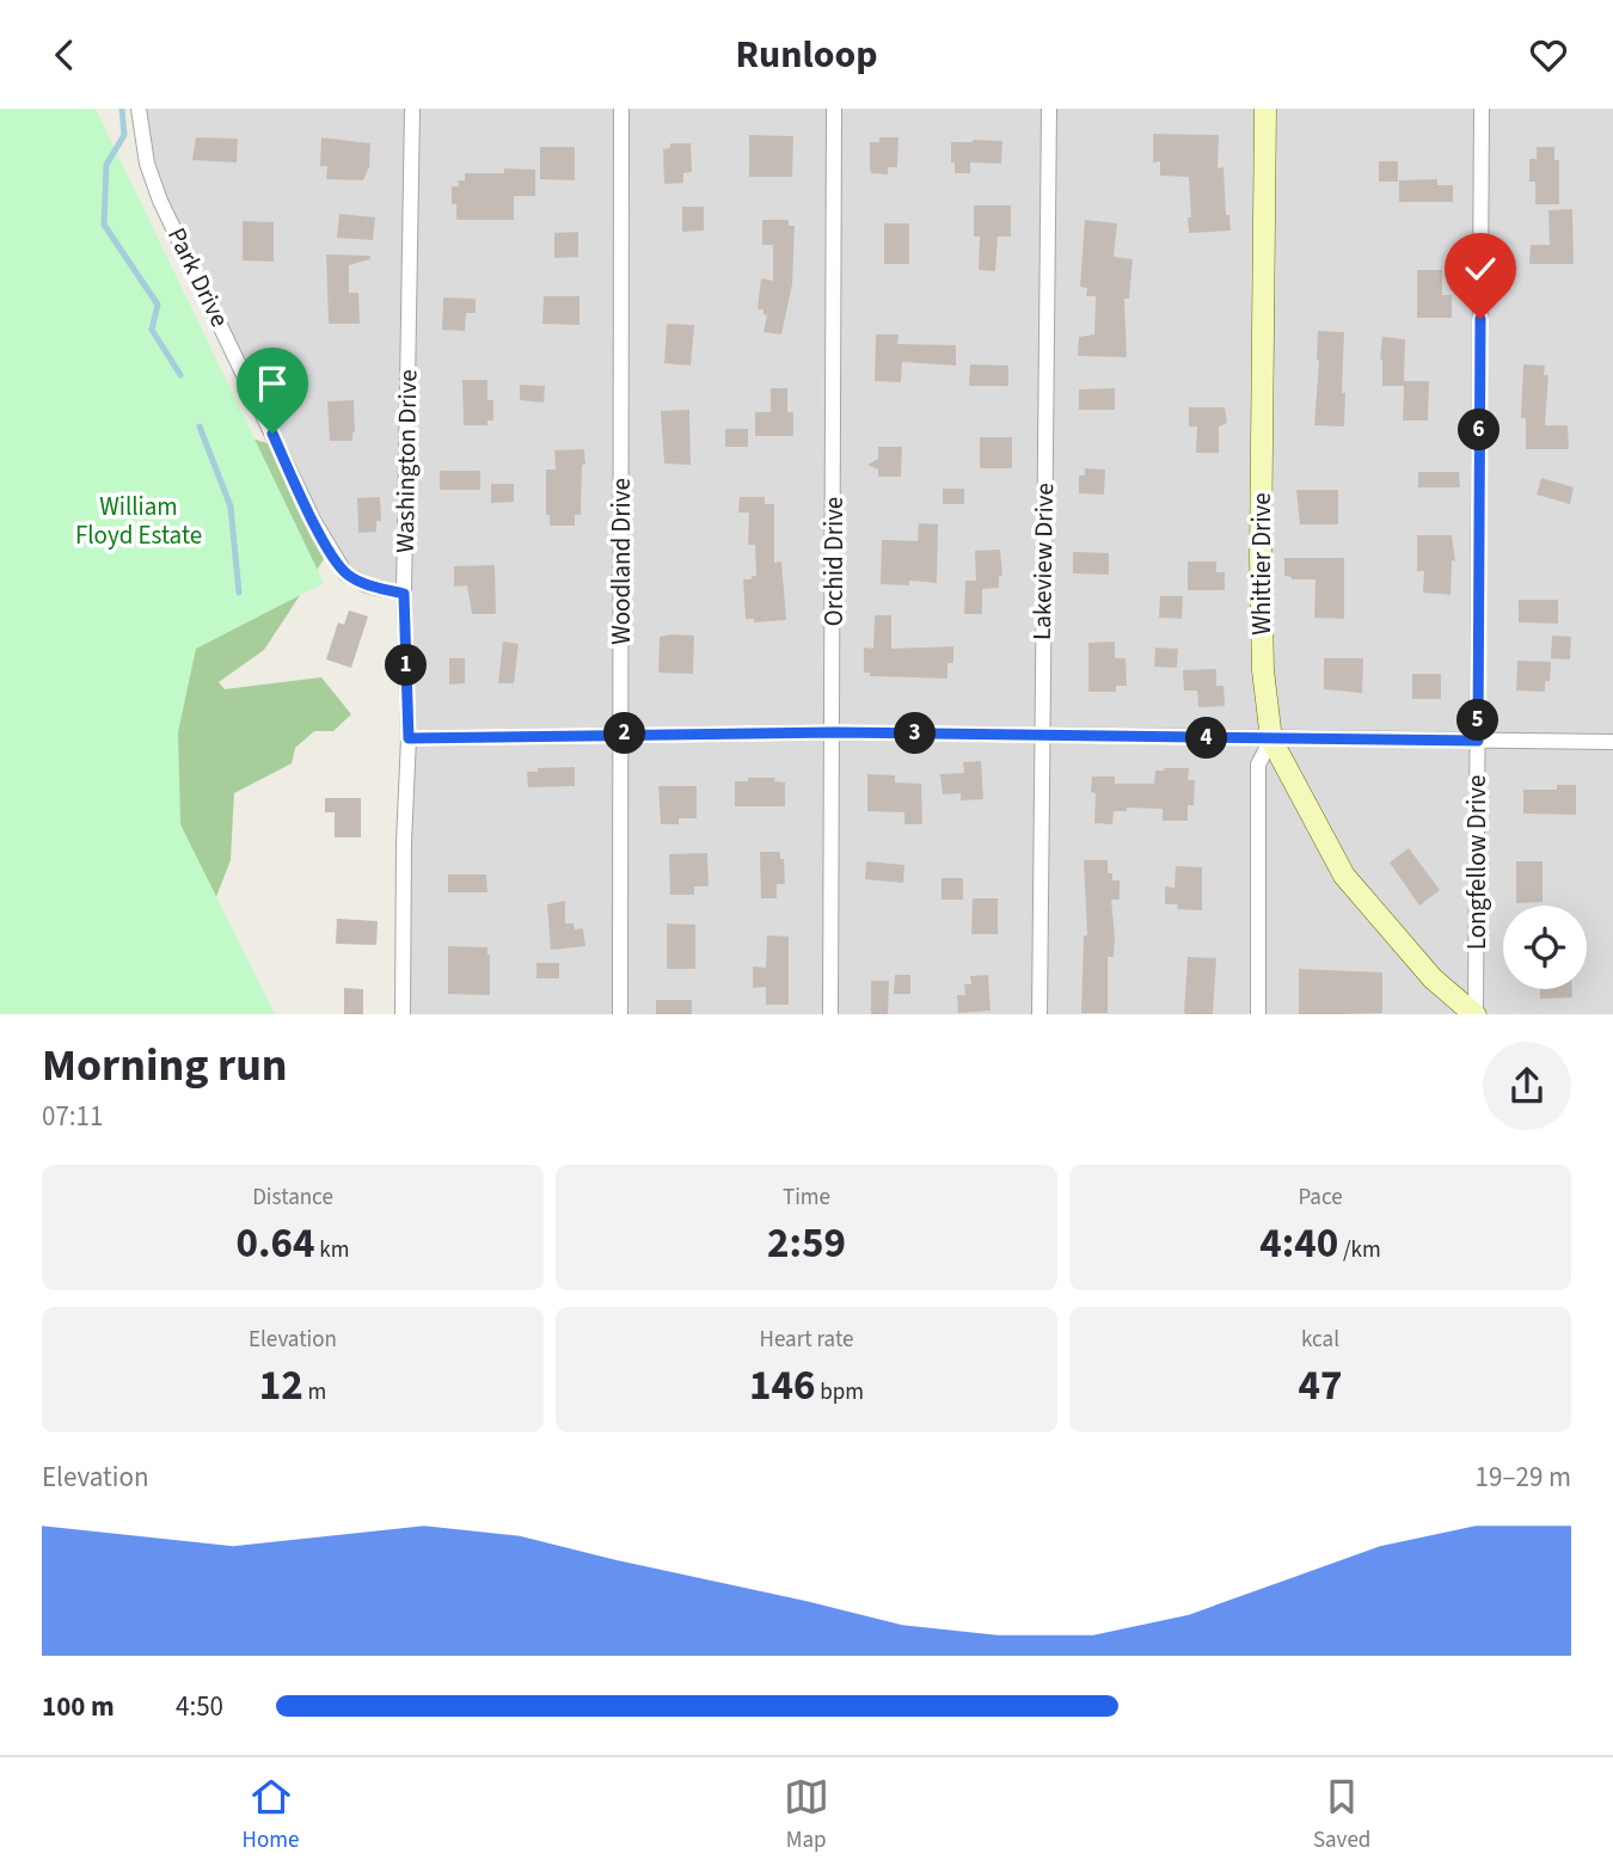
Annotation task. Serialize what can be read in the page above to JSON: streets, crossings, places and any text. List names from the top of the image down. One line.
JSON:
{"streets":{"street":["Park Drive","Washington Drive","Woodland Drive","Orchid Drive","Lakeview Drive","Whittier Drive","Longfellow Drive"]},"crossings":[["Park Drive","Washington Drive"]],"parks":["William Floyd Estate"],"page":{"header":"Runloop","pins":["6","1","5","2","3","4"],"heading":["Morning run","07:11"],"stats":[["Distance","0.64 km"],["Time","2:59"],["Pace","4:40 /km"],["Elevation","12 m"],["Heart rate","146 bpm"],["kcal","47"]],"chart":["Elevation","19–29 m"],"list":[{"name":"100 m","note":"4:50"}],"tabs":["Home","Map","Saved"]}}
